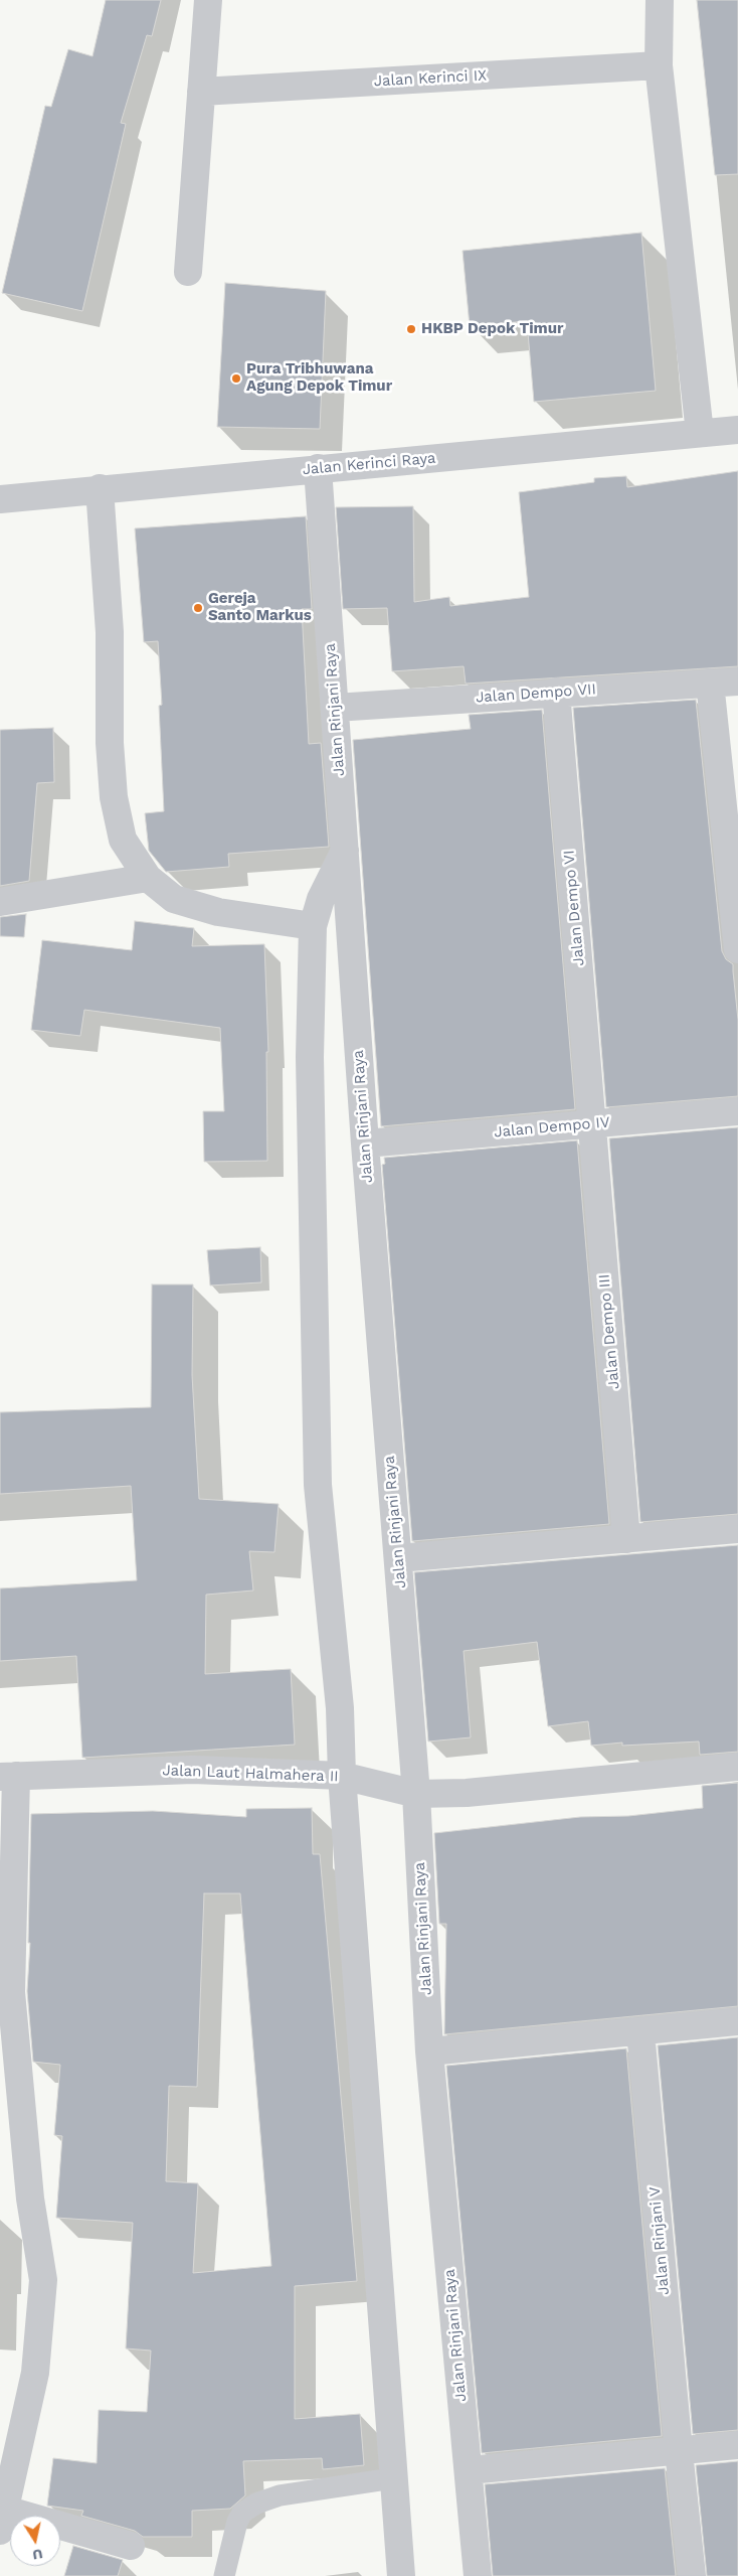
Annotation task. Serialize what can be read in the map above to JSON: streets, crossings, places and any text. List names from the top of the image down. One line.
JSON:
{"streets":{"street":["Jalan Kerinci IX","Jalan Kerinci Raya","Jalan Dempo VII","Jalan Rinjani Raya","Jalan Dempo VI","Jalan Dempo IV","Jalan Dempo III","Jalan Laut Halmahera II","Jalan Rinjani V"]},"crossings":[["Jalan Kerinci Raya","Jalan Rinjani Raya"],["Jalan Dempo VII","Jalan Rinjani Raya"],["Jalan Dempo VII","Jalan Dempo VI"],["Jalan Rinjani Raya","Jalan Dempo IV"],["Jalan Rinjani Raya","Jalan Laut Halmahera II"],["Jalan Dempo VI","Jalan Dempo IV"],["Jalan Dempo VI","Jalan Dempo III"],["Jalan Dempo IV","Jalan Dempo III"]],"places":["HKBP Depok Timur","Pura Tribhuwana Agung Depok Timur","Gereja Santo Markus"],"north":"bottom"}
